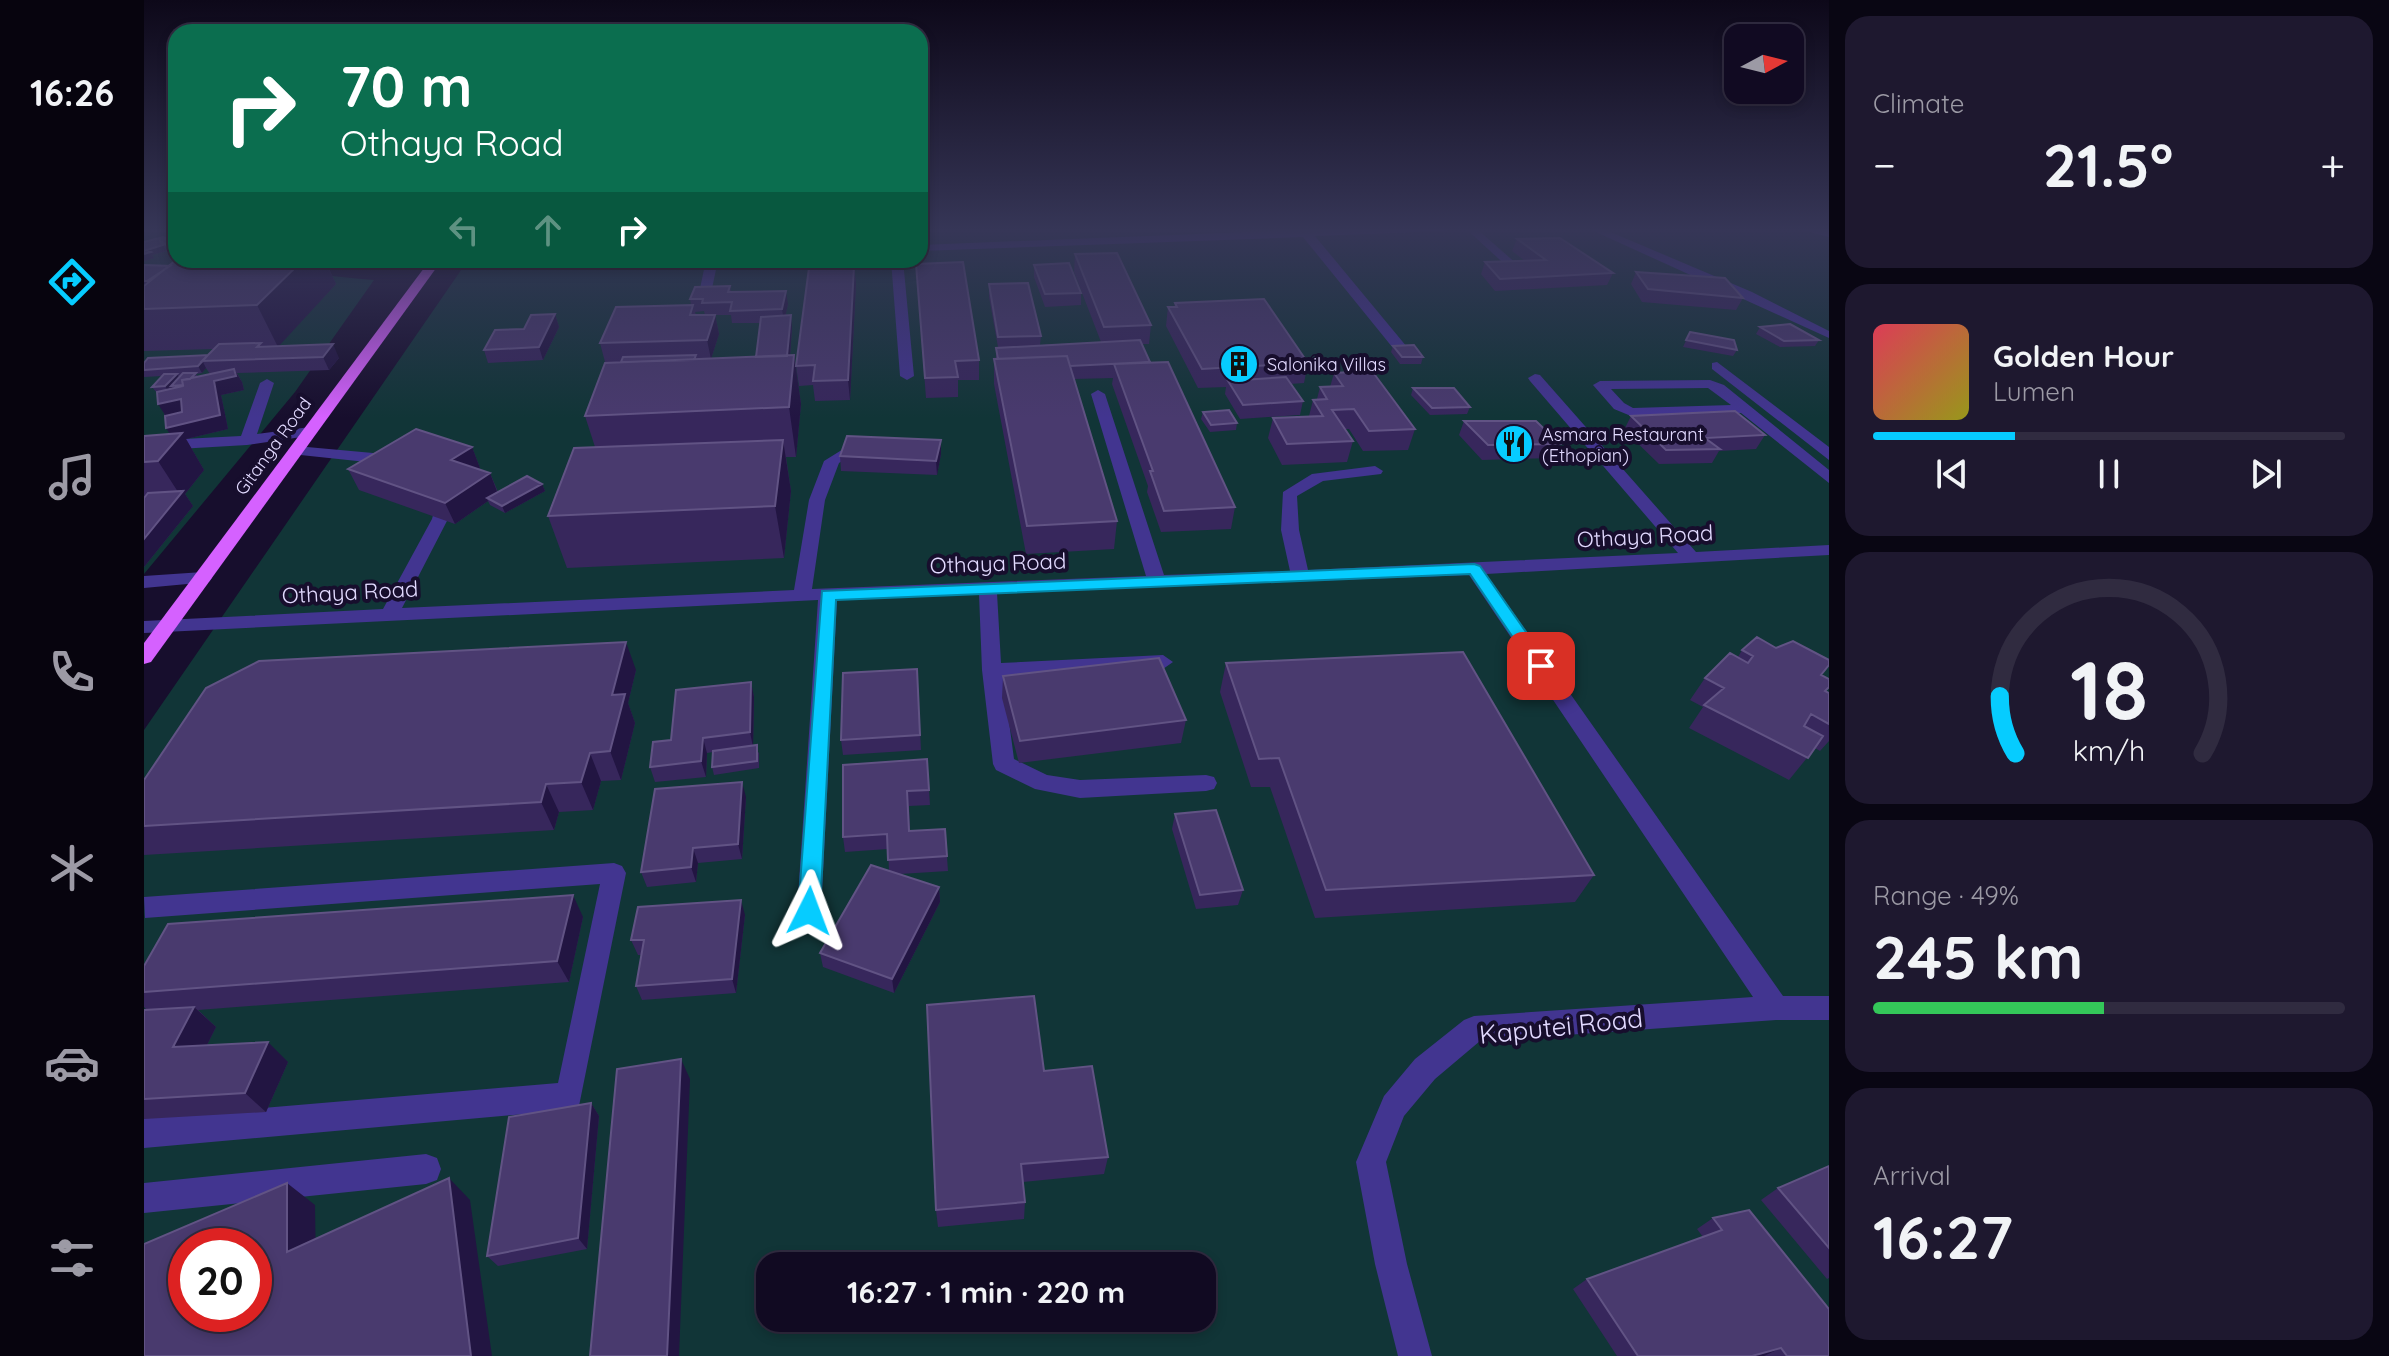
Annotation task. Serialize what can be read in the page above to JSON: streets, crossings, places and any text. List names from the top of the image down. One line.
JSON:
{"streets":{"main road":["Gitanga Road"],"street":["Othaya Road","Kaputei Road"]},"crossings":[["Gitanga Road","Othaya Road"]],"places":{"building":["Salonika Villas"],"restaurant":["Asmara Restaurant (Ethopian)"]},"north":"right","page":{"tabs":"16:26","tile":["Climate",["Range · 49%","245 km"],["Arrival","16:27"]],"turn":["70 m","Othaya Road"],"heat":["−","21.5°","+"],"song":["Golden Hour","Lumen"],"limit":"20","trip":"16:27 · 1 min · 220 m","gauge":["18","km/h"]}}
